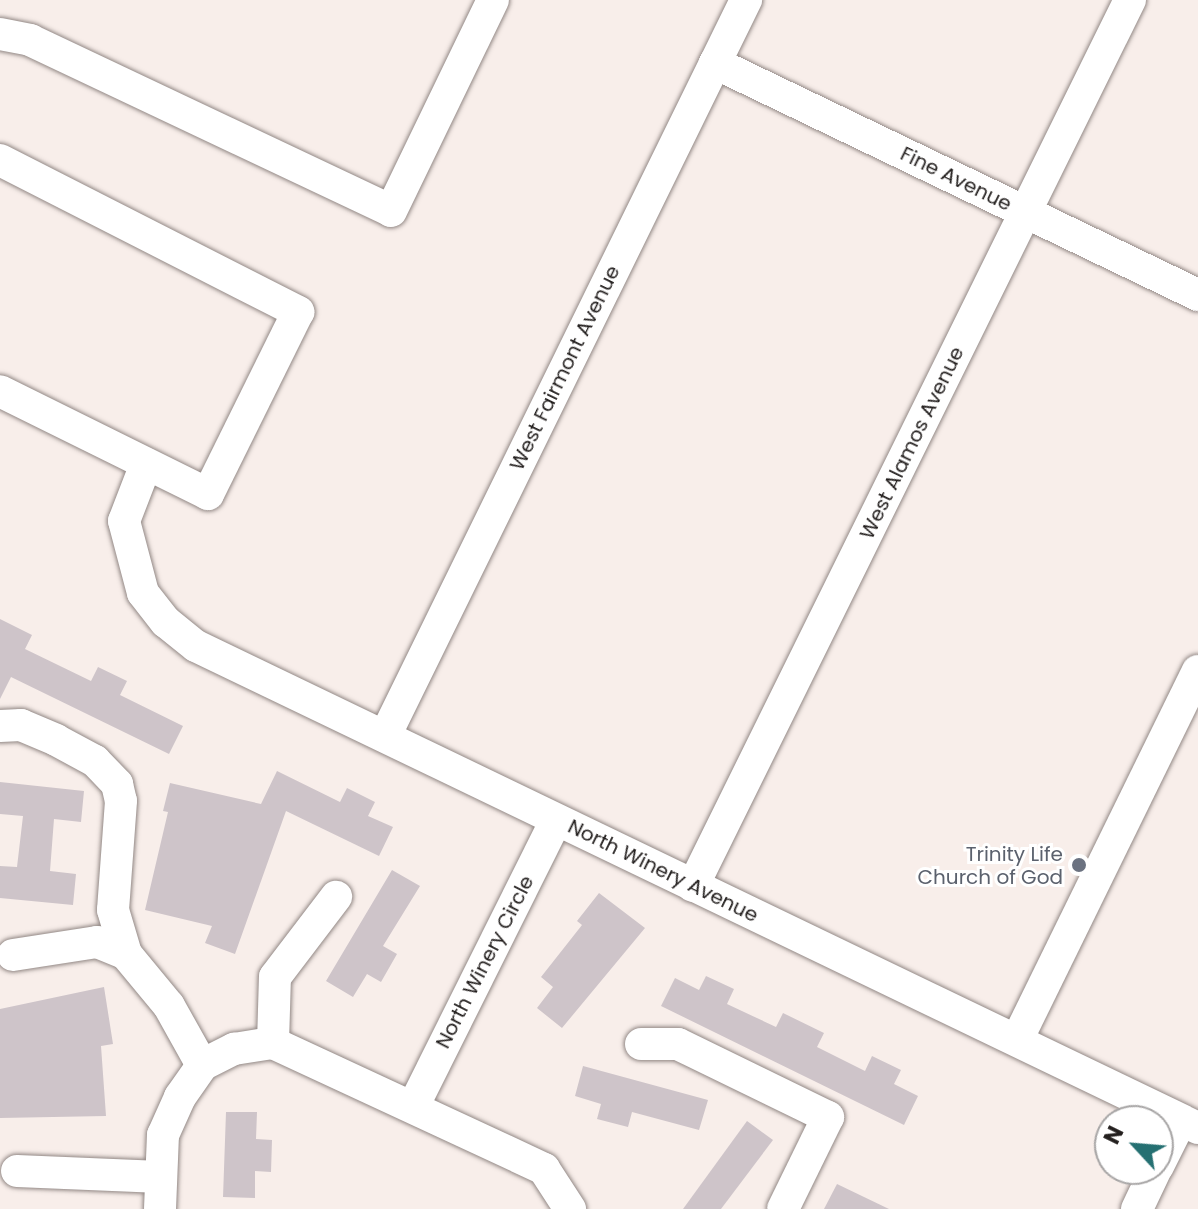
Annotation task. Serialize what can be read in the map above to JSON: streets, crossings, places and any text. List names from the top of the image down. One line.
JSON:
{"streets":{"street":["Fine Avenue","West Fairmont Avenue","West Alamos Avenue","North Winery Avenue","North Winery Circle"]},"crossings":[["Fine Avenue","West Fairmont Avenue"],["Fine Avenue","West Alamos Avenue"],["West Fairmont Avenue","North Winery Avenue"],["West Alamos Avenue","North Winery Avenue"],["North Winery Avenue","North Winery Circle"]],"places":["Trinity Life Church of God"],"north":"top left"}
